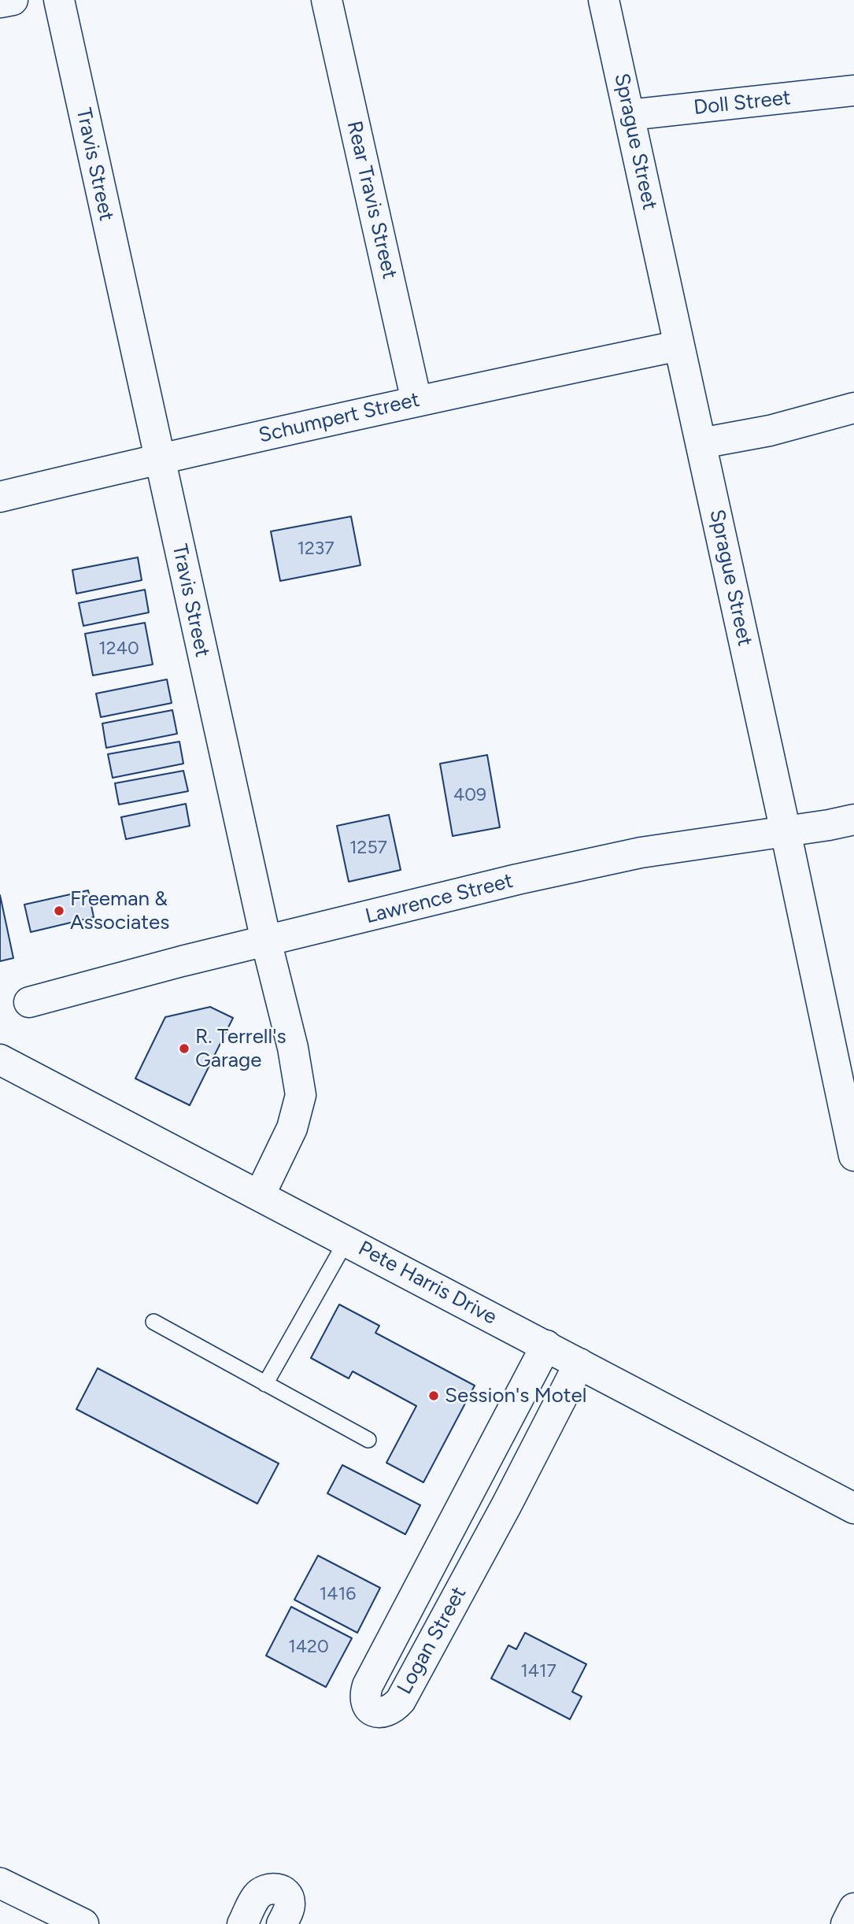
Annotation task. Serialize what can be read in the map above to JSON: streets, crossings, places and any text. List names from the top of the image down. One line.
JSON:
{"streets":{"street":["Doll Street","Sprague Street","Travis Street","Rear Travis Street","Schumpert Street","Lawrence Street","Pete Harris Drive","Logan Street"]},"crossings":[["Doll Street","Sprague Street"],["Sprague Street","Schumpert Street"],["Sprague Street","Lawrence Street"],["Travis Street","Schumpert Street"],["Travis Street","Lawrence Street"],["Travis Street","Pete Harris Drive"],["Rear Travis Street","Schumpert Street"],["Pete Harris Drive","Logan Street"]],"places":["Freeman & Associates","R. Terrell's Garage","Session's Motel"],"house_numbers":["1237","1240","409","1257","1416","1420","1417"]}
